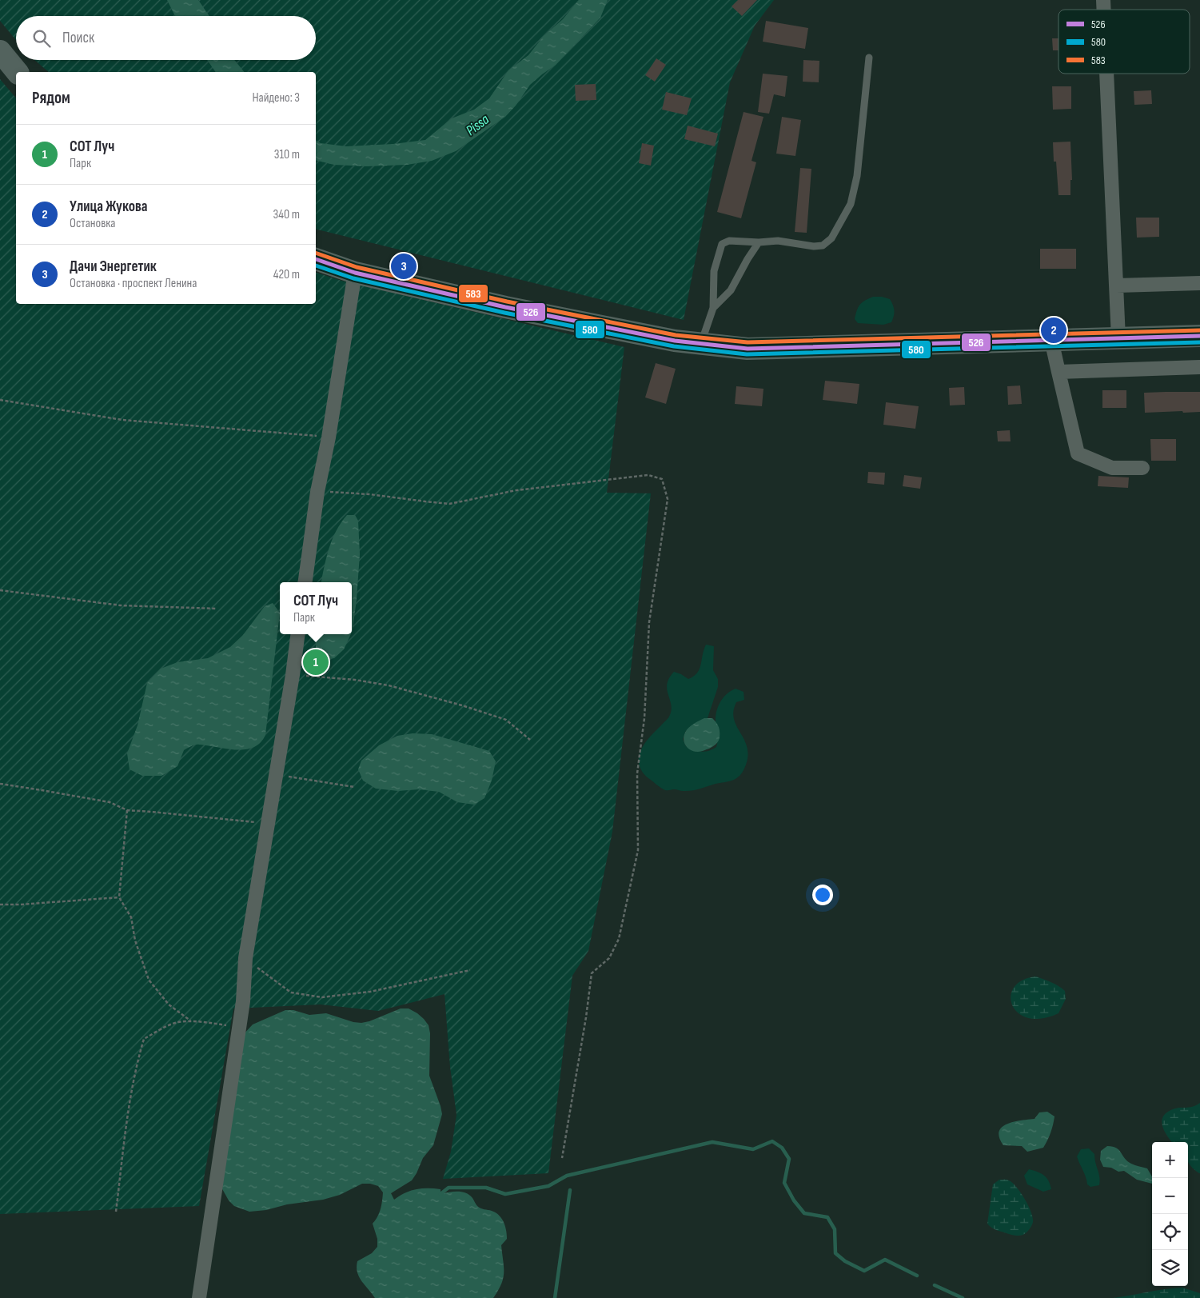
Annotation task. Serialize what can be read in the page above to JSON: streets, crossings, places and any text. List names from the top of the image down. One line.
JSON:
{"water":["Pissa"],"lines":["transit line 583","transit line 526","transit line 580"],"legend":["526","580","583"],"page":{"search":"Поиск","heading":["Рядом","Найдено: 3"],"list":[{"mark":"1","name":"СОТ Луч","note":"Парк","value":"310 m"},{"mark":"2","name":"Улица Жукова","note":"Остановка","value":"340 m"},{"mark":"3","name":"Дачи Энергетик","note":"Остановка · проспект Ленина","value":"420 m"}],"pins":["3","2","1"],"popup":["СОТ Луч","Парк"],"map_buttons":["+","−"]}}
